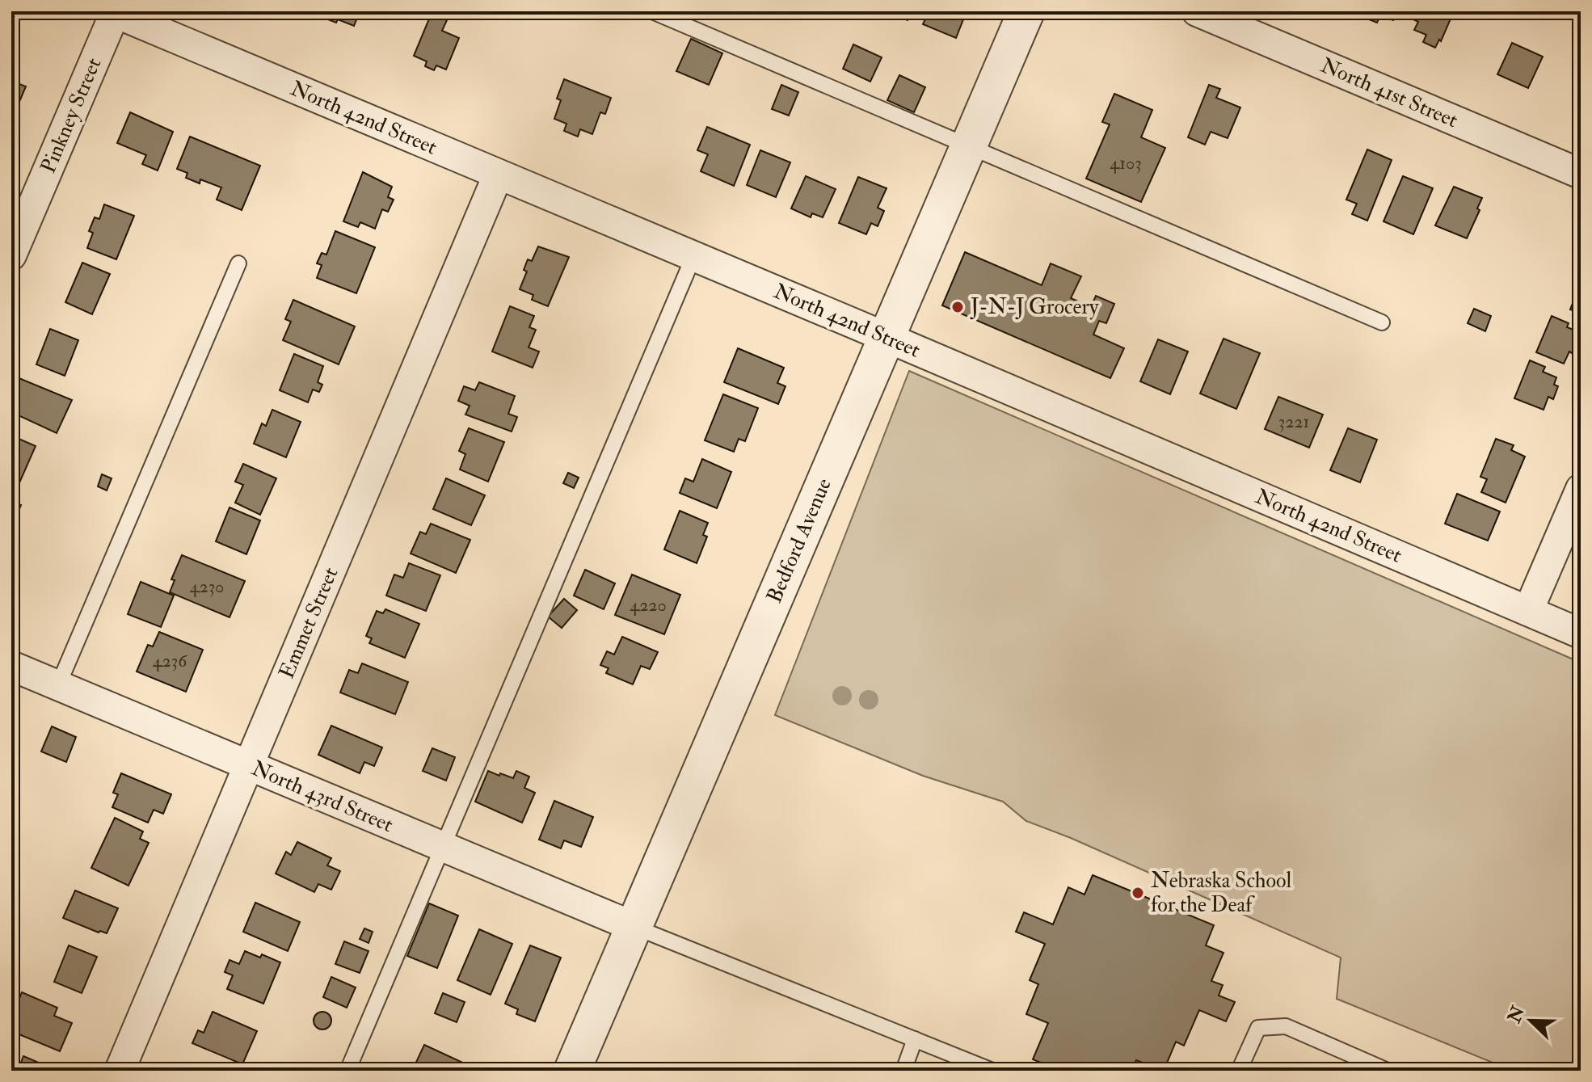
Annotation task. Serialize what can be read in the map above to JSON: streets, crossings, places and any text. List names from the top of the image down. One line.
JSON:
{"streets":{"street":["North 41st Street","Pinkney Street","North 42nd Street","Bedford Avenue","Emmet Street","North 43rd Street"]},"crossings":[["Pinkney Street","North 42nd Street"],["North 42nd Street","Bedford Avenue"],["North 42nd Street","Emmet Street"],["Bedford Avenue","North 43rd Street"],["Emmet Street","North 43rd Street"]],"places":["J-N-J Grocery","Nebraska School for the Deaf"],"house_numbers":["4103","3221","4230","4220","4236"],"north":"top left"}
